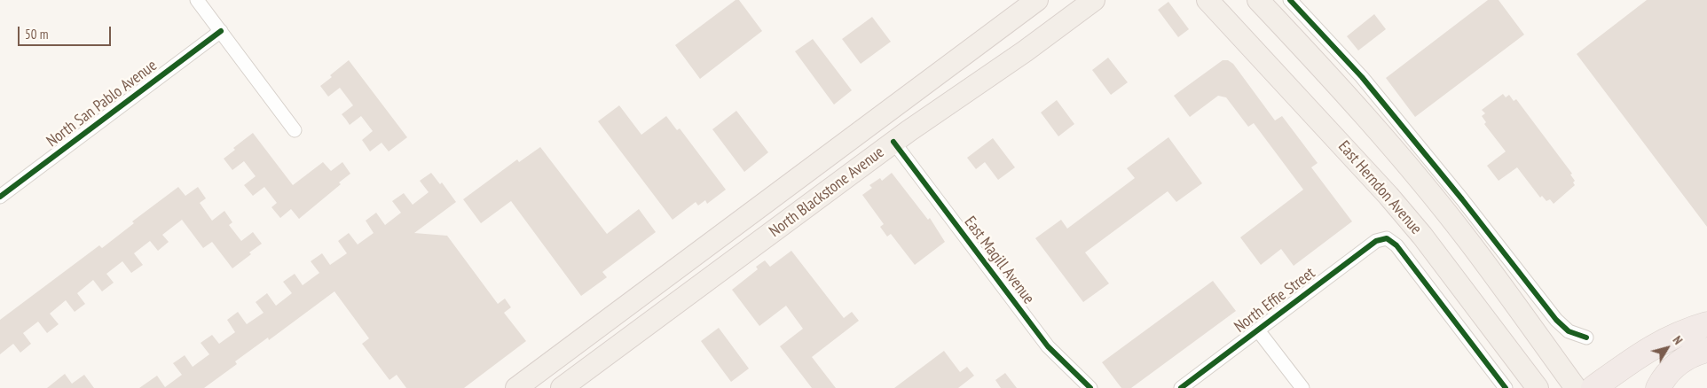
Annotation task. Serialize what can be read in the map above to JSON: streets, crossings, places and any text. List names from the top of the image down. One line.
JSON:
{"streets":{"main road":["East Herndon Avenue","North Blackstone Avenue"],"street":["North San Pablo Avenue","East Magill Avenue","North Effie Street"]},"crossings":[["North Blackstone Avenue","East Magill Avenue"]],"scale_bar":"50 m","north":"top right"}
